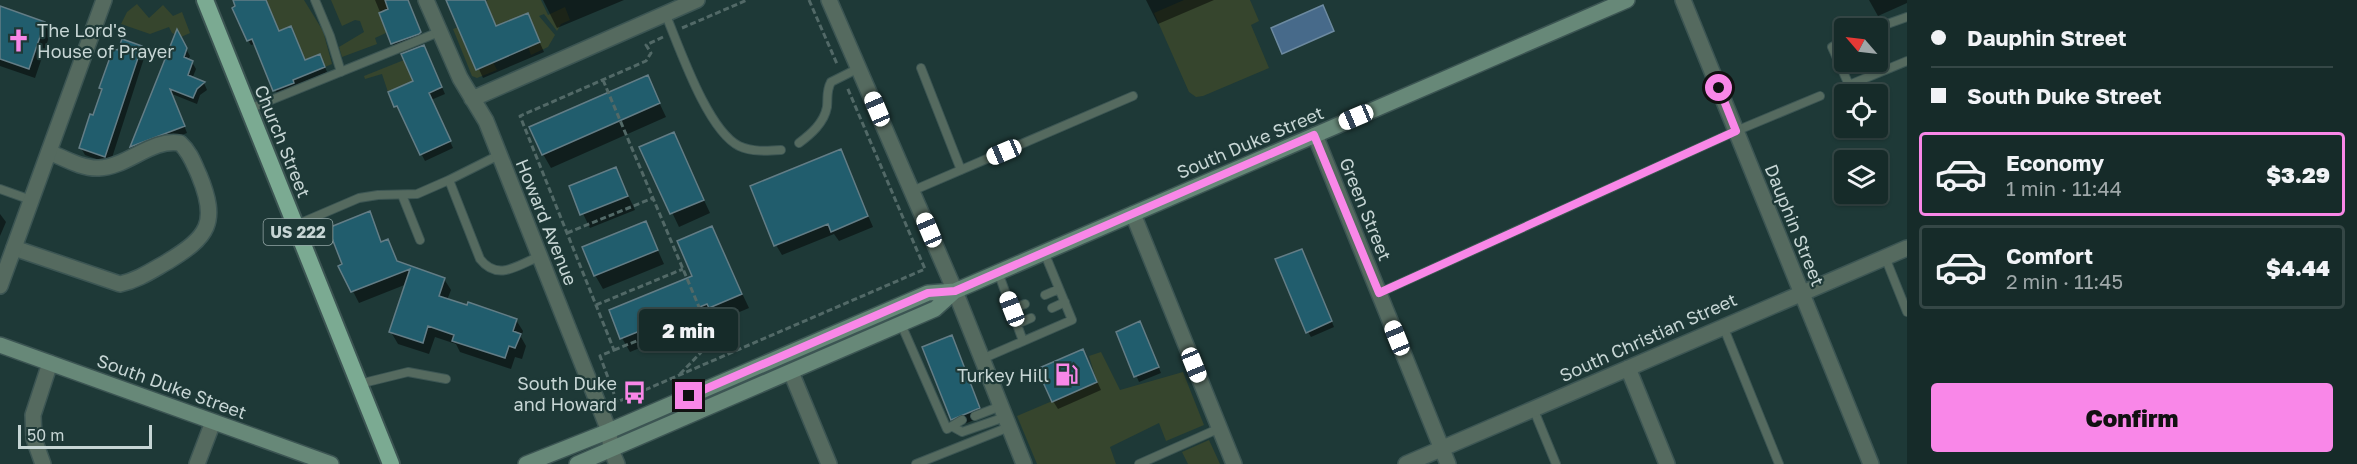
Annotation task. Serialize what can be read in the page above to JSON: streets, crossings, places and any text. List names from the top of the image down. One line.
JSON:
{"streets":{"highway":["Church Street","US 222"],"main road":["South Duke Street"],"street":["Green Street","Howard Avenue","Dauphin Street","South Christian Street"]},"crossings":[["South Duke Street","Green Street"],["South Duke Street","Howard Avenue"],["Green Street","South Christian Street"],["Dauphin Street","South Christian Street"]],"places":{"church":["The Lord's House of Prayer"],"fuel station":["Turkey Hill"],"bus stop":["South Duke and Howard"]},"scale_bar":"50 m","north":"top left","page":{"banner":["Dauphin Street","South Duke Street"],"list":[{"name":"Economy","note":"1 min · 11:44","value":"$3.29"},{"name":"Comfort","note":"2 min · 11:45","value":"$4.44"}],"bubble":"2 min","buttons":"Confirm","scale":"50 m"}}
